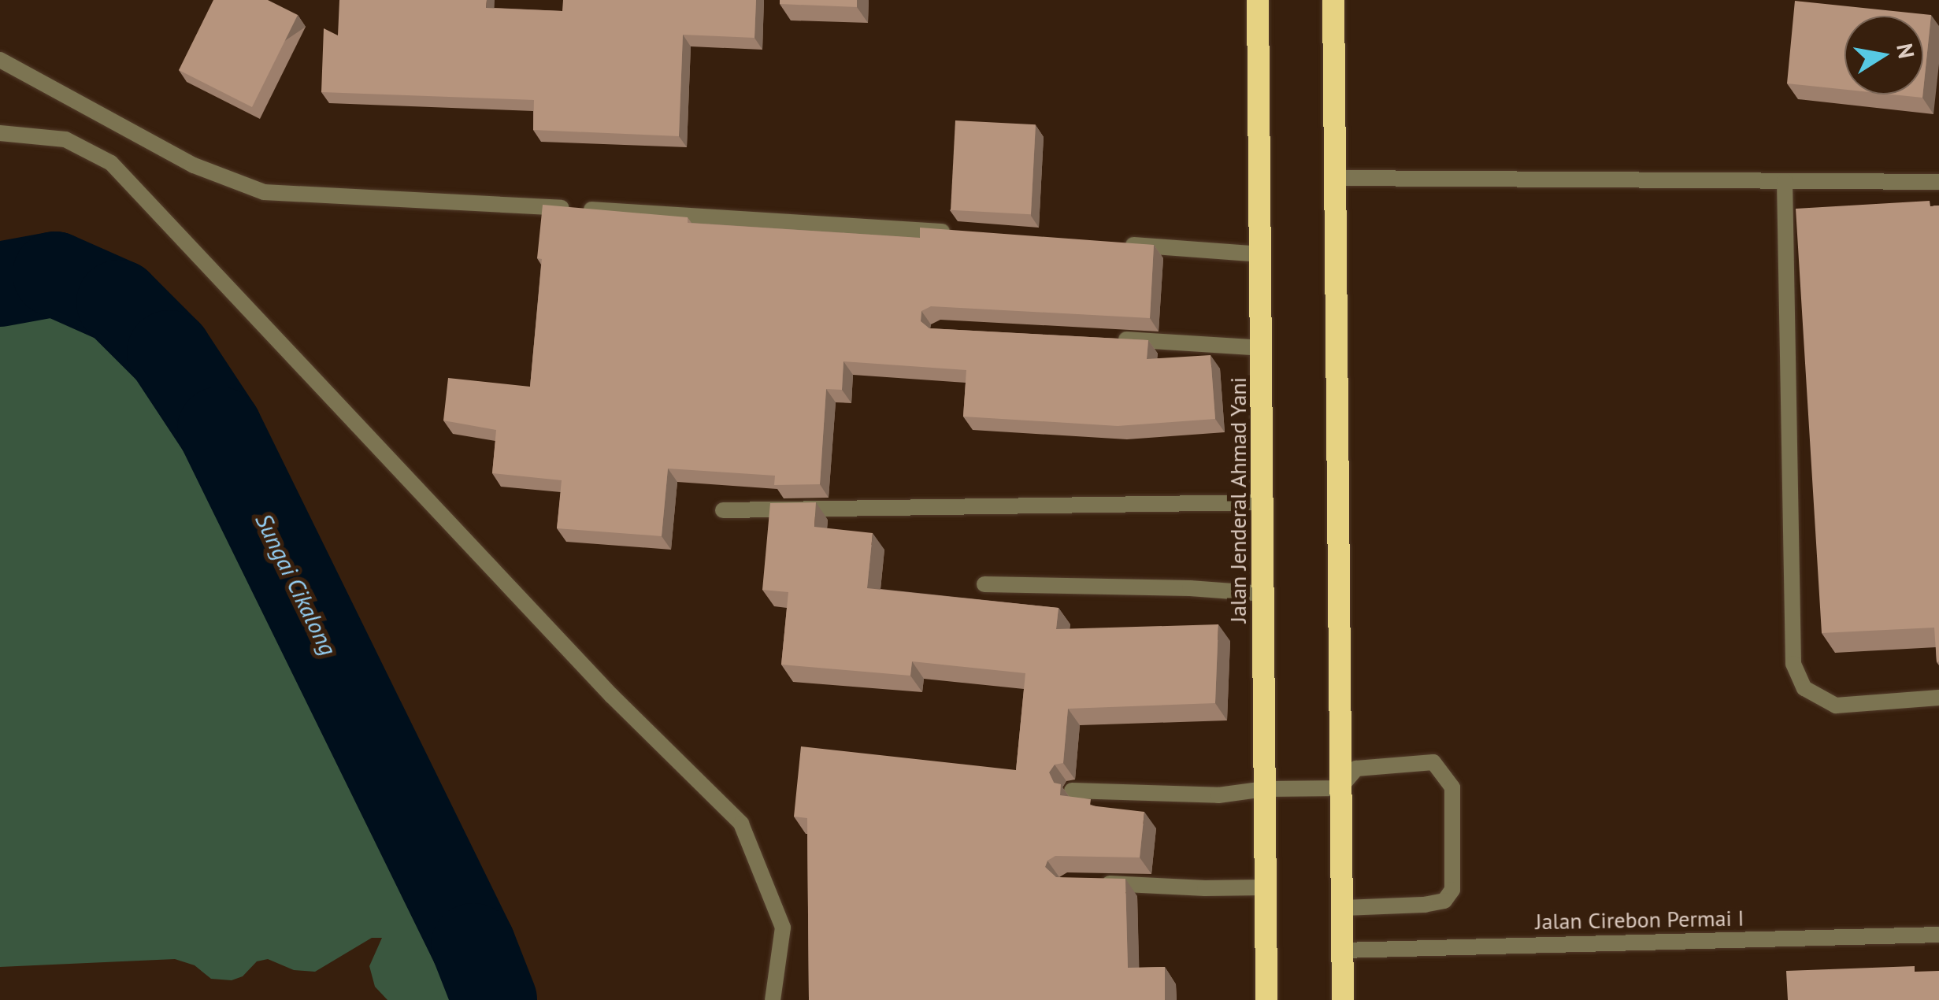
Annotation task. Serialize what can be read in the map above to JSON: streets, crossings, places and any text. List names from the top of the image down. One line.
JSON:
{"streets":{"highway":["Jalan Jenderal Ahmad Yani"],"street":["Jalan Cirebon Permai I"]},"water":["Sungai Cikalong"],"north":"right"}
